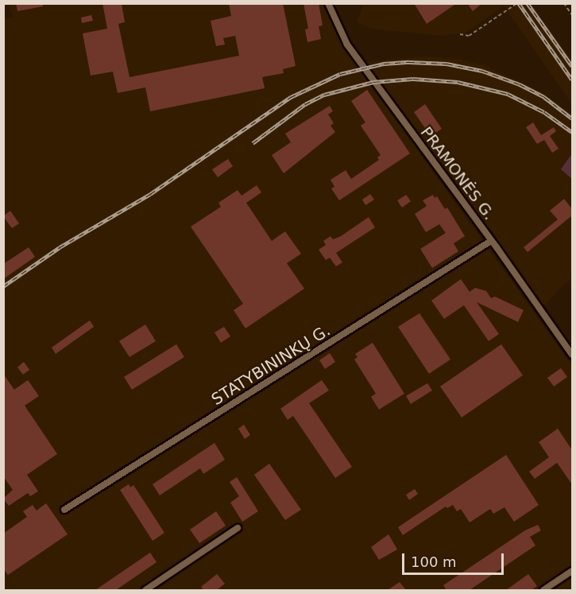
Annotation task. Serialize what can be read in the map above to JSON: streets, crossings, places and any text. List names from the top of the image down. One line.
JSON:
{"streets":{"street":["PRAMONĖS G.","STATYBININKŲ G."]},"crossings":[["PRAMONĖS G.","STATYBININKŲ G."]],"scale_bar":"100 m"}
